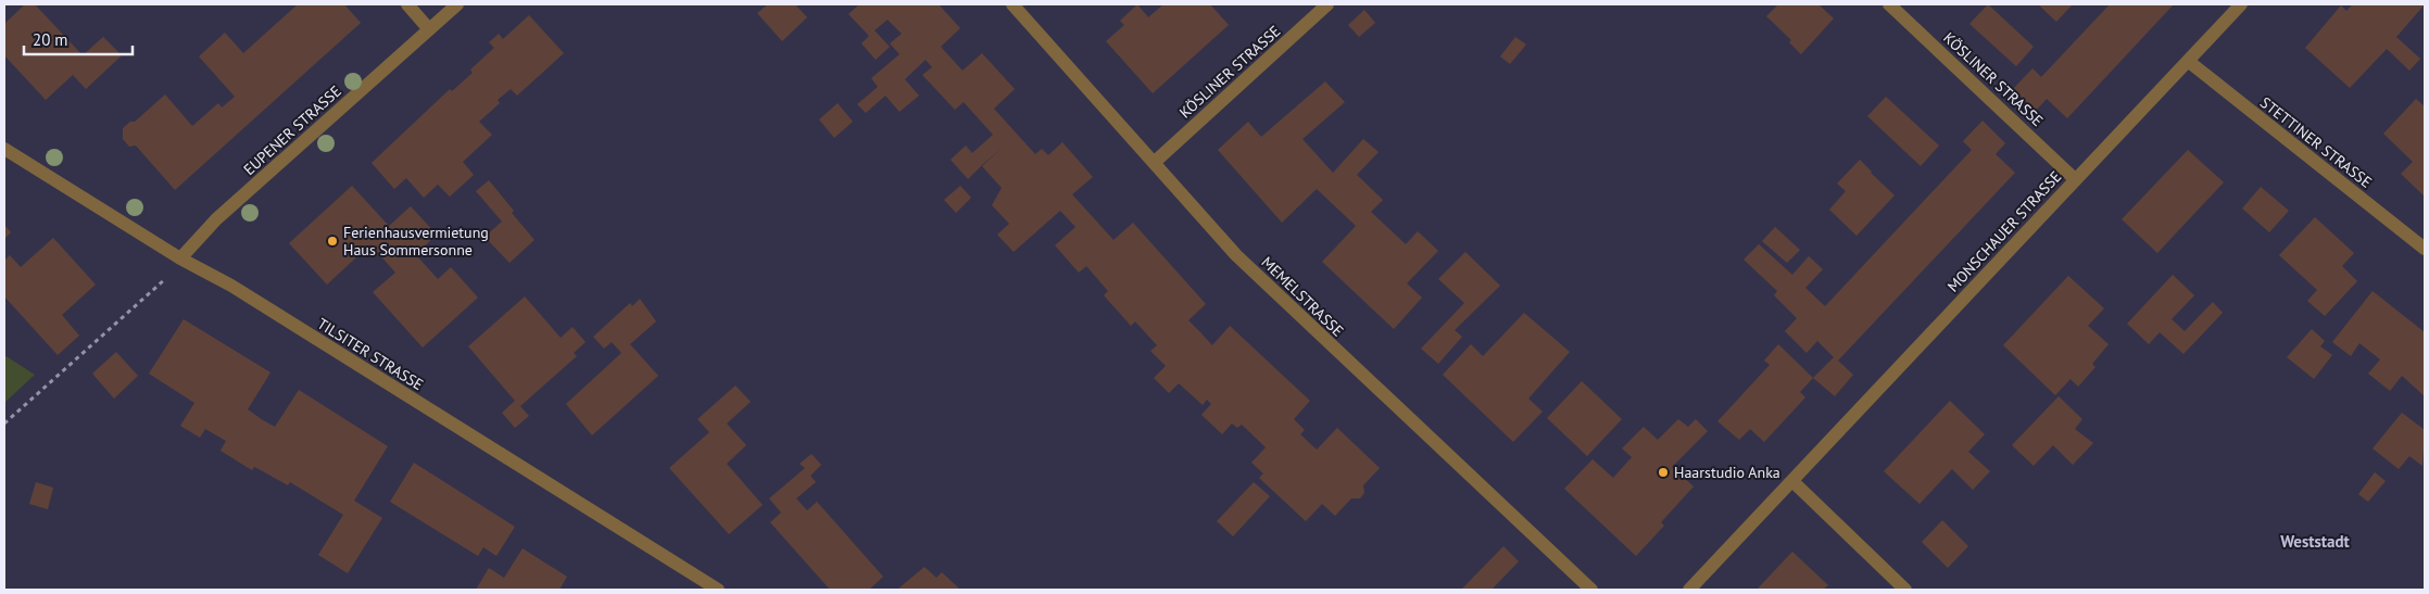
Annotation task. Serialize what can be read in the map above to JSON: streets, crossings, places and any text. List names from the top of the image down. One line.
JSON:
{"streets":{"street":["KÖSLINER STRASSE","EUPENER STRASSE","STETTINER STRASSE","MONSCHAUER STRASSE","MEMELSTRASSE","TILSITER STRASSE"]},"crossings":[["KÖSLINER STRASSE","MONSCHAUER STRASSE"],["KÖSLINER STRASSE","MEMELSTRASSE"],["EUPENER STRASSE","TILSITER STRASSE"],["STETTINER STRASSE","MONSCHAUER STRASSE"]],"districts":["Weststadt"],"places":["Ferienhausvermietung Haus Sommersonne","Haarstudio Anka"],"scale_bar":"20 m"}
